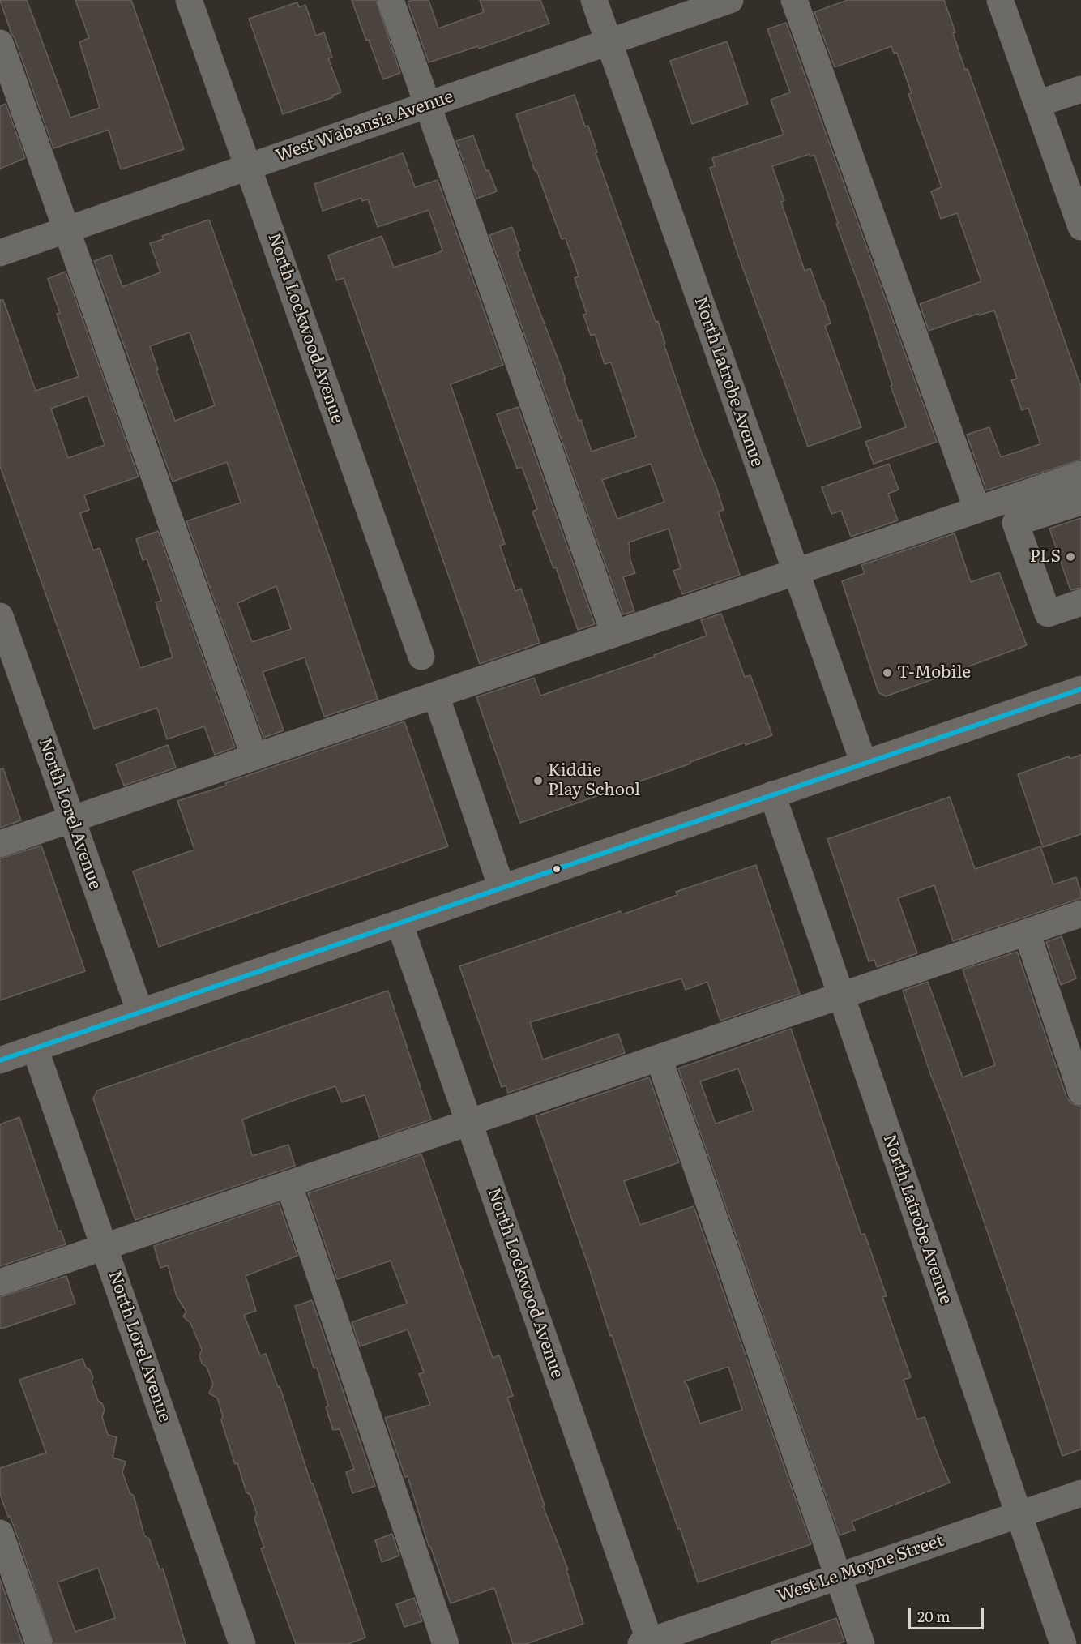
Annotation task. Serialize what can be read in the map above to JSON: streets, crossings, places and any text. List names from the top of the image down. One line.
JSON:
{"streets":{"street":["West Wabansia Avenue","North Lockwood Avenue","North Latrobe Avenue","North Lorel Avenue","West Le Moyne Street"]},"crossings":[["West Wabansia Avenue","North Lockwood Avenue"],["West Wabansia Avenue","North Latrobe Avenue"],["North Lockwood Avenue","West Le Moyne Street"],["North Latrobe Avenue","West Le Moyne Street"]],"places":["PLS","T-Mobile","Kiddie Play School"],"scale_bar":"20 m"}
